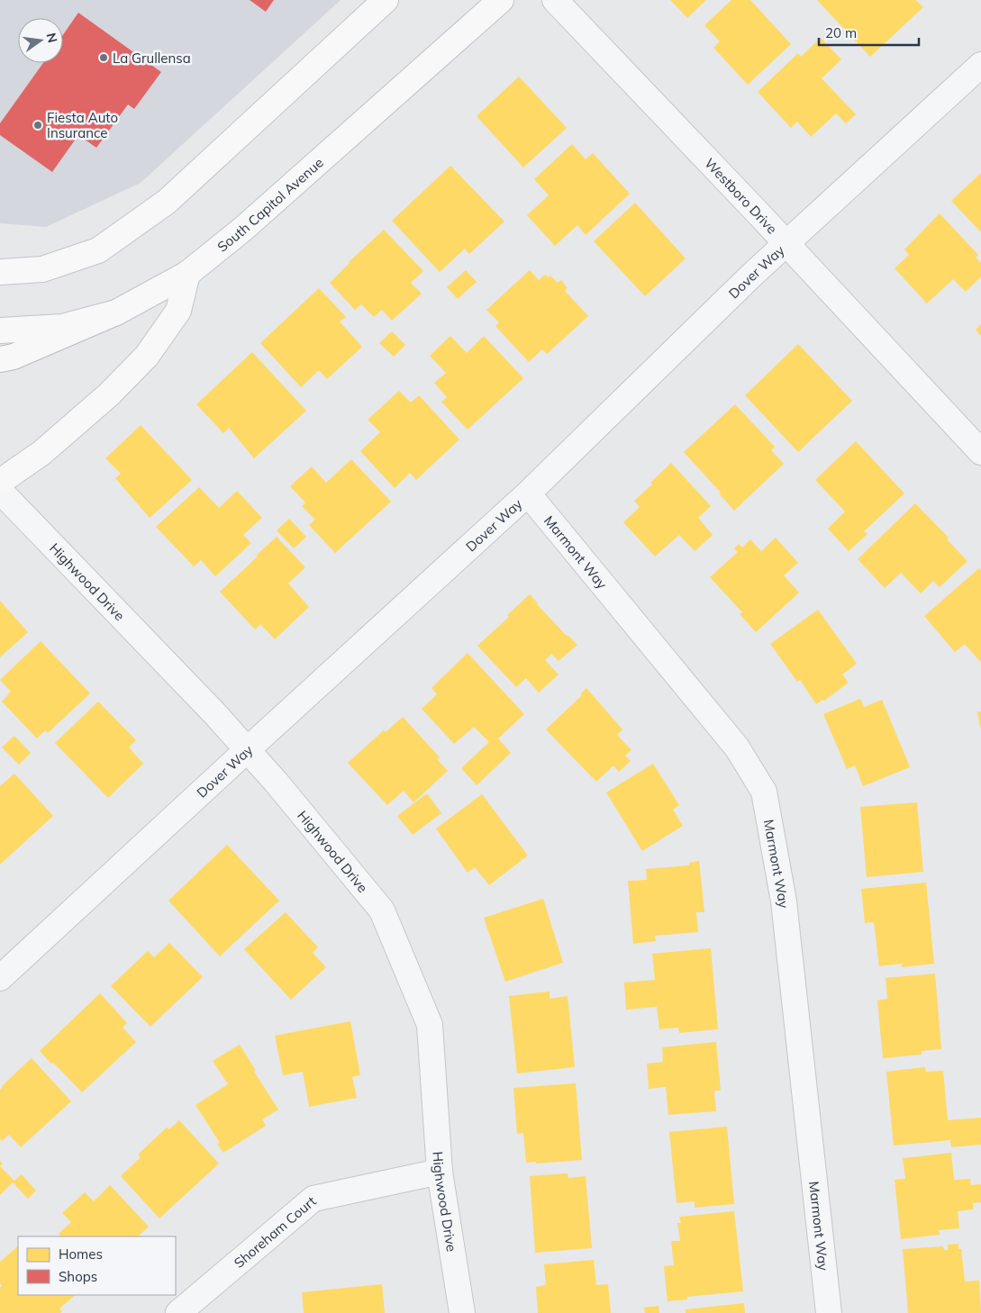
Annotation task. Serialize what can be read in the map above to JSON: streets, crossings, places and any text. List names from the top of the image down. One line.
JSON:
{"streets":{"main road":["South Capitol Avenue"],"street":["Westboro Drive","Dover Way","Marmont Way","Highwood Drive","Shoreham Court"]},"crossings":[["Westboro Drive","Dover Way"],["Dover Way","Marmont Way"],["Dover Way","Highwood Drive"],["Highwood Drive","Shoreham Court"]],"places":["La Grullensa","Fiesta Auto Insurance"],"legend":["Homes","Shops"],"scale_bar":"20 m","north":"right"}
